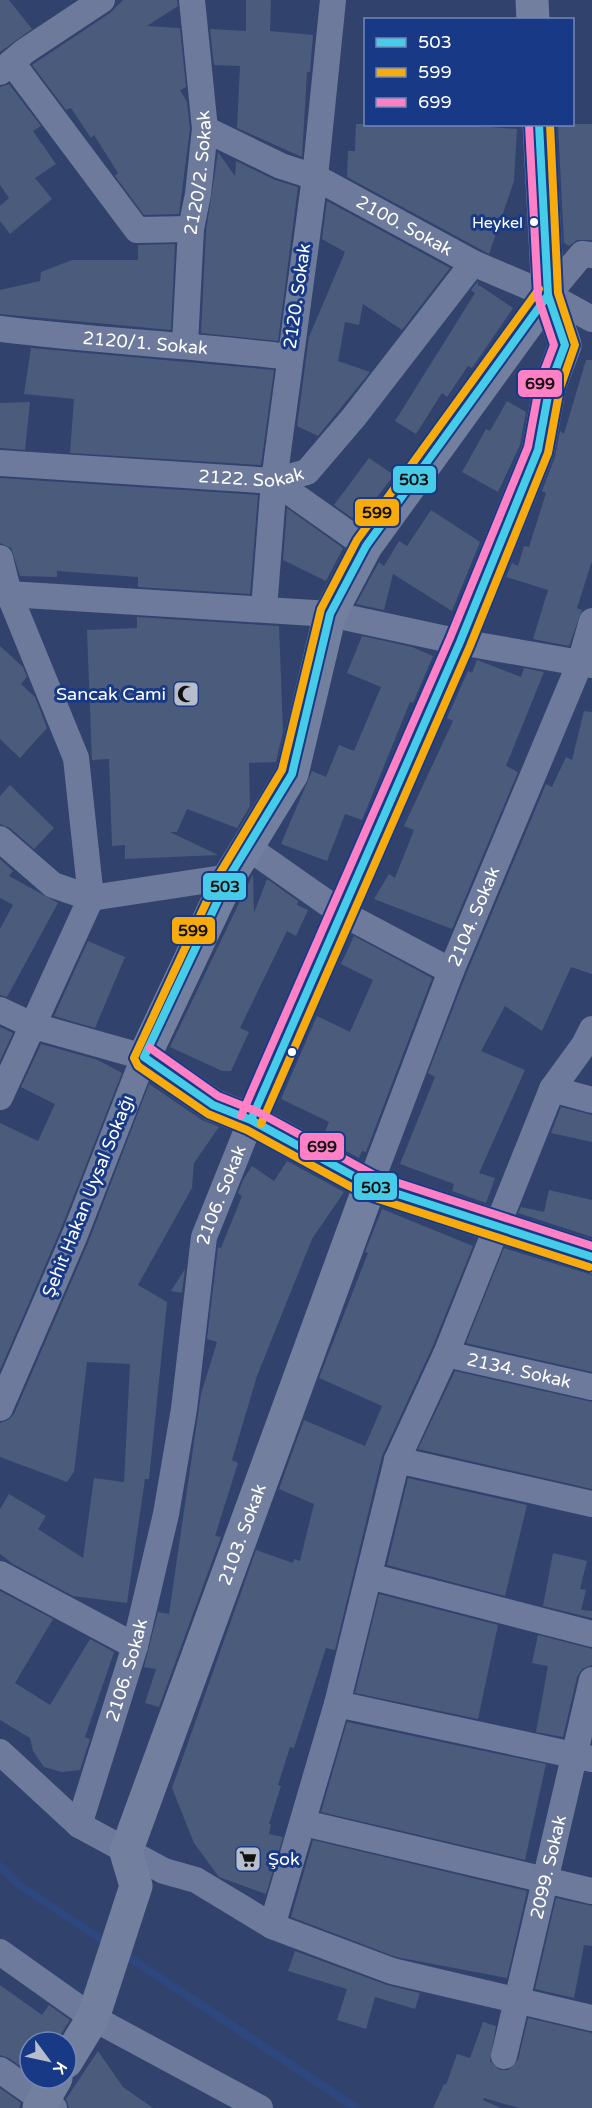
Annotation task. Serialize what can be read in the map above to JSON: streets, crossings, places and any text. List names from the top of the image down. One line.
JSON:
{"streets":{"main road":["Şehit Hakan Uysal Sokağı","2106. Sokak","2103. Sokak"],"street":["2120/2. Sokak","2100. Sokak","2120. Sokak","2120/1. Sokak","2122. Sokak","2104. Sokak","2134. Sokak","2099. Sokak"]},"crossings":[["2120/2. Sokak","2100. Sokak"],["2120/2. Sokak","2120/1. Sokak"],["2100. Sokak","2120. Sokak"],["2100. Sokak","2122. Sokak"],["2100. Sokak","Şehit Hakan Uysal Sokağı"],["2100. Sokak","2106. Sokak"],["2120. Sokak","2120/1. Sokak"],["2120. Sokak","2122. Sokak"],["2104. Sokak","2103. Sokak"],["Şehit Hakan Uysal Sokağı","2106. Sokak"]],"places":{"other":["Heykel"],"mosque":["Sancak Cami"],"supermarket":["Şok"]},"lines":["transit line 503","transit line 599","transit line 699"],"legend":["503","599","699"],"north":"bottom right"}
